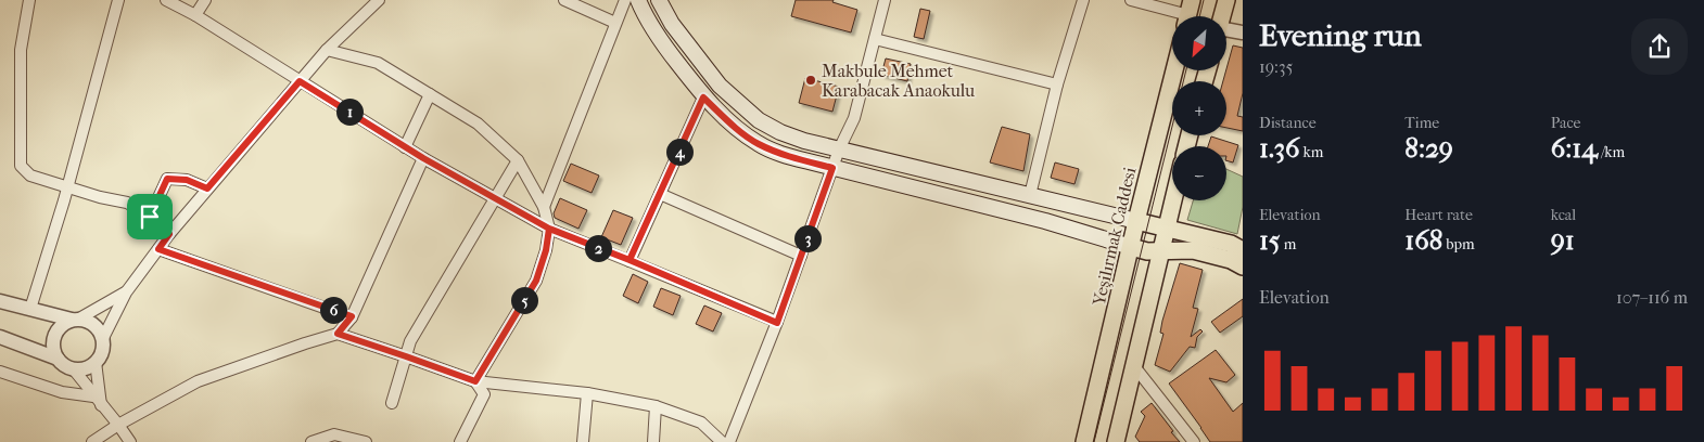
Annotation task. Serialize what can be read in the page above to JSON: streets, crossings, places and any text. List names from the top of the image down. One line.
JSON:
{"streets":{"main road":["Yeşilırmak Caddesi"]},"places":["Makbule Mehmet Karabacak Anaokulu"],"north":"bottom left","page":{"heading":["Evening run","19:35"],"map_buttons":["+","−"],"stats":[["Distance","1.36 km"],["Time","8:29"],["Pace","6:14 /km"],["Elevation","15 m"],["Heart rate","168 bpm"],["kcal","91"]],"pins":["1","4","3","2","5","6"],"chart":["Elevation","107–116 m"]}}
